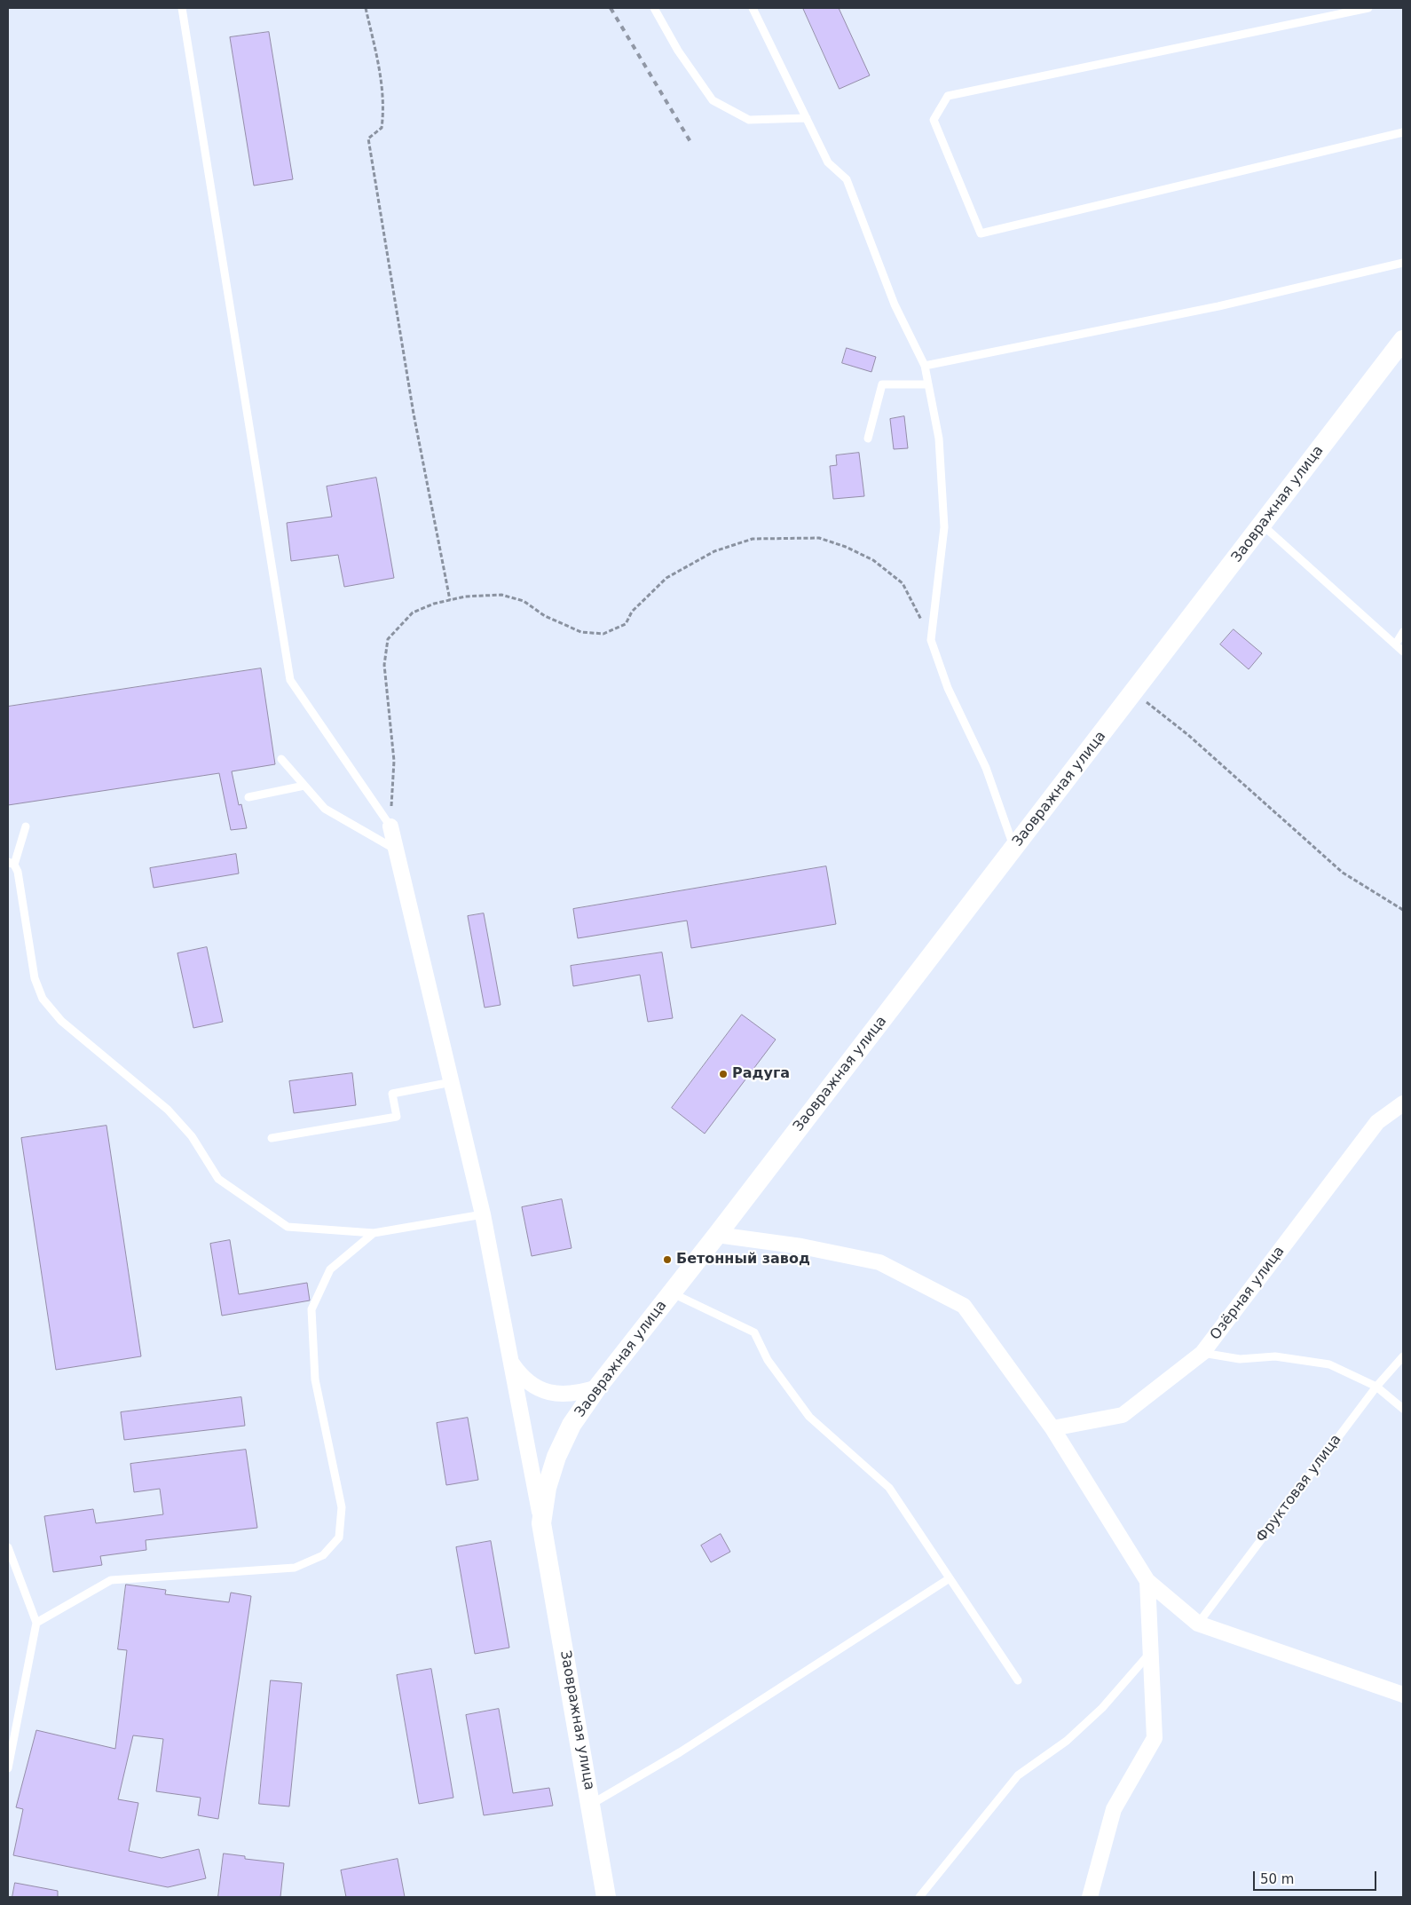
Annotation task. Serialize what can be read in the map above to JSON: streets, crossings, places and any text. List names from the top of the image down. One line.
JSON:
{"streets":{"street":["Заовражная улица","Озёрная улица"],"lane":["Фруктовая улица"]},"places":["Радуга","Бетонный завод"],"scale_bar":"50 m"}
